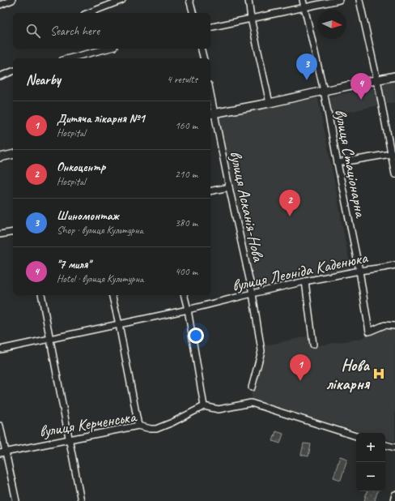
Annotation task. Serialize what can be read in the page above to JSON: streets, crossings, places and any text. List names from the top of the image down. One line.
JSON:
{"streets":{"street":["вулиця Стаціонарна","вулиця Асканія-Нова","вулиця Леоніда Каденюка","вулиця Керченська"]},"crossings":[["вулиця Стаціонарна","вулиця Леоніда Каденюка"],["вулиця Асканія-Нова","вулиця Леоніда Каденюка"]],"places":{"hospital":["Нова лікарня"]},"north":"right","page":{"search":"Search here","pins":["3","4","2","1"],"heading":["Nearby","4 results"],"list":[{"mark":"1","name":"Дитяча лікарня №1","note":"Hospital","value":"160 m"},{"mark":"2","name":"Онкоцентр","note":"Hospital","value":"210 m"},{"mark":"3","name":"Шиномонтаж","note":"Shop · вулиця Культурна","value":"380 m"},{"mark":"4","name":"\"7 миля\"","note":"Hotel · вулиця Культурна","value":"400 m"}],"map_buttons":["+","−"]}}
